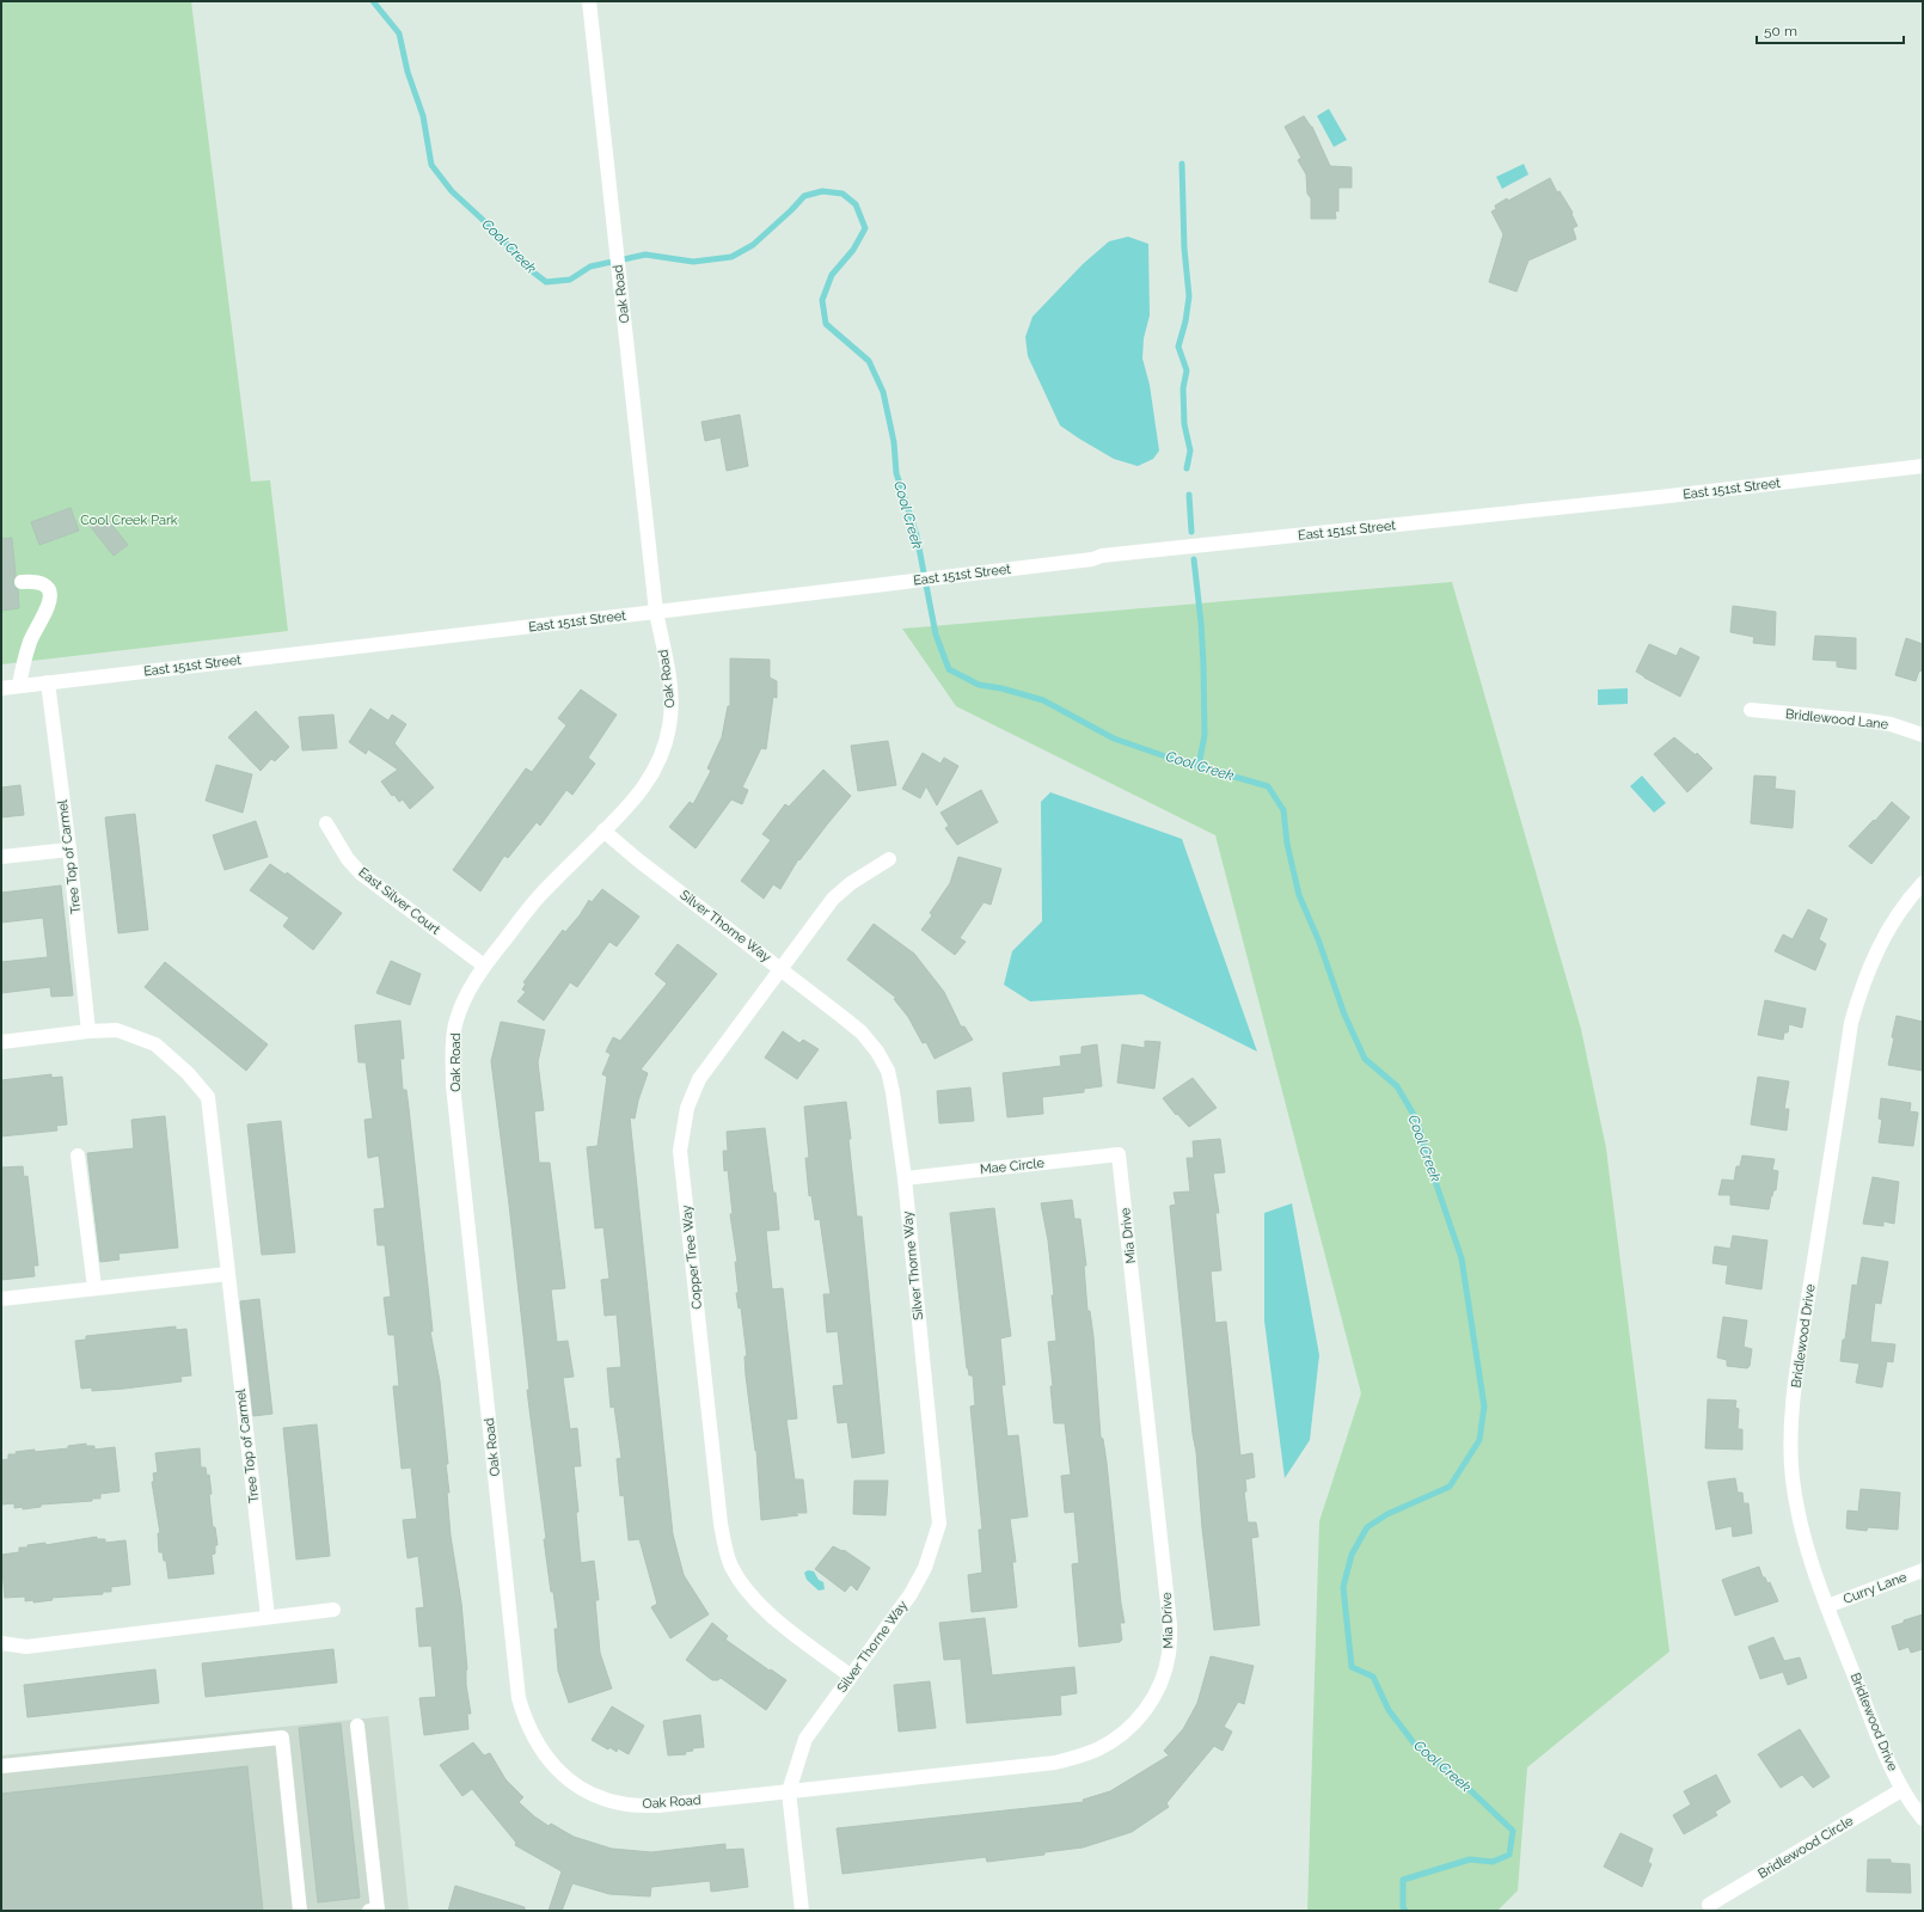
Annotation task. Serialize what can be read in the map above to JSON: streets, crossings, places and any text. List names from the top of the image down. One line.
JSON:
{"streets":{"street":["Oak Road","East 151st Street","Bridlewood Lane","Tree Top of Carmel","East Silver Court","Silver Thorne Way","Mae Circle","Mia Drive","Copper Tree Way","Bridlewood Drive","Curry Lane","Bridlewood Circle"]},"crossings":[["Oak Road","East 151st Street"],["Oak Road","East Silver Court"],["Oak Road","Silver Thorne Way"],["Oak Road","Mia Drive"],["East 151st Street","Tree Top of Carmel"],["Silver Thorne Way","Mae Circle"],["Silver Thorne Way","Mia Drive"],["Silver Thorne Way","Copper Tree Way"],["Mae Circle","Mia Drive"],["Bridlewood Drive","Curry Lane"],["Bridlewood Drive","Bridlewood Circle"]],"water":["Cool Creek"],"parks":["Cool Creek Park"],"scale_bar":"50 m"}
